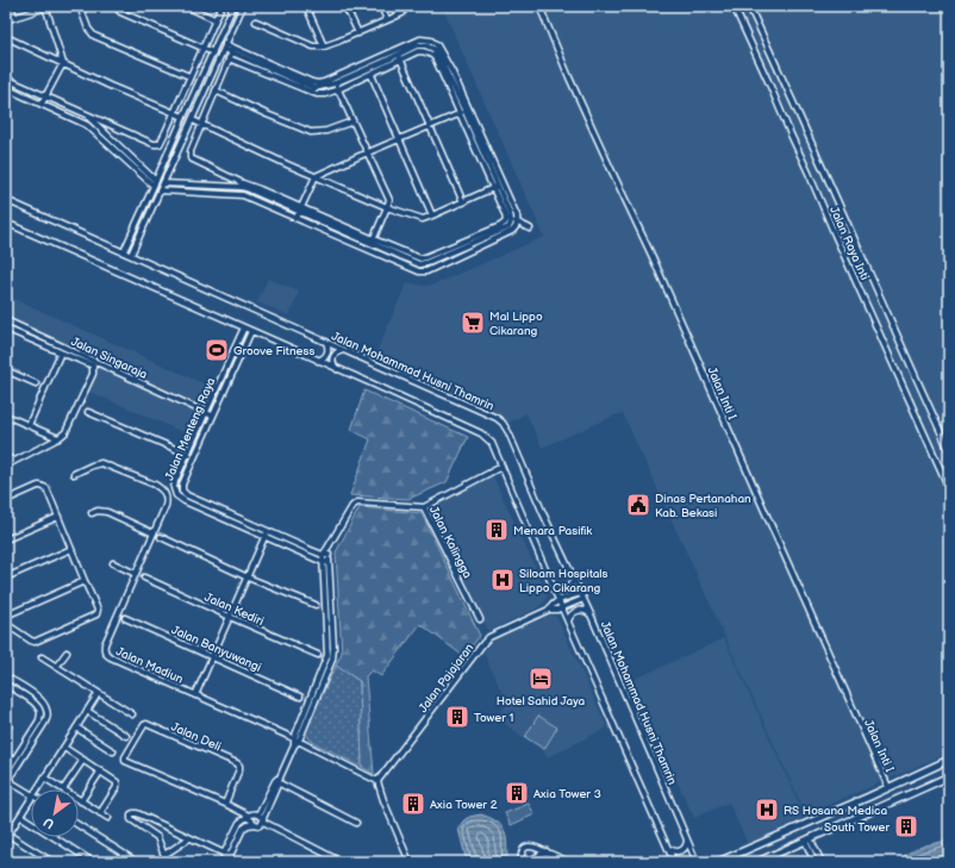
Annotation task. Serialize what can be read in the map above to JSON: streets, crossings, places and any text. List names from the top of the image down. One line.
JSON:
{"streets":{"street":["Jalan Raya Inti","Jalan Singaraja","Jalan Mohammad Husni Thamrin","Jalan Inti I","Jalan Menteng Raya","Jalan Kalingga","Jalan Kediri","Jalan Banyuwangi","Jalan Madiun","Jalan Pajajaran","Jalan Deli"]},"crossings":[["Jalan Singaraja","Jalan Menteng Raya"],["Jalan Mohammad Husni Thamrin","Jalan Pajajaran"],["Jalan Menteng Raya","Jalan Kalingga"],["Jalan Madiun","Jalan Pajajaran"]],"places":{"supermarket":["Mal Lippo Cikarang"],"sports":["Groove Fitness"],"public building":["Dinas Pertanahan Kab. Bekasi"],"building":["Menara Pasifik","Tower 1","Axia Tower 3","Axia Tower 2","South Tower"],"hospital":["Siloam Hospitals Lippo Cikarang","RS Hosana Medica"],"hotel":["Hotel Sahid Jaya"]},"north":"bottom left"}
